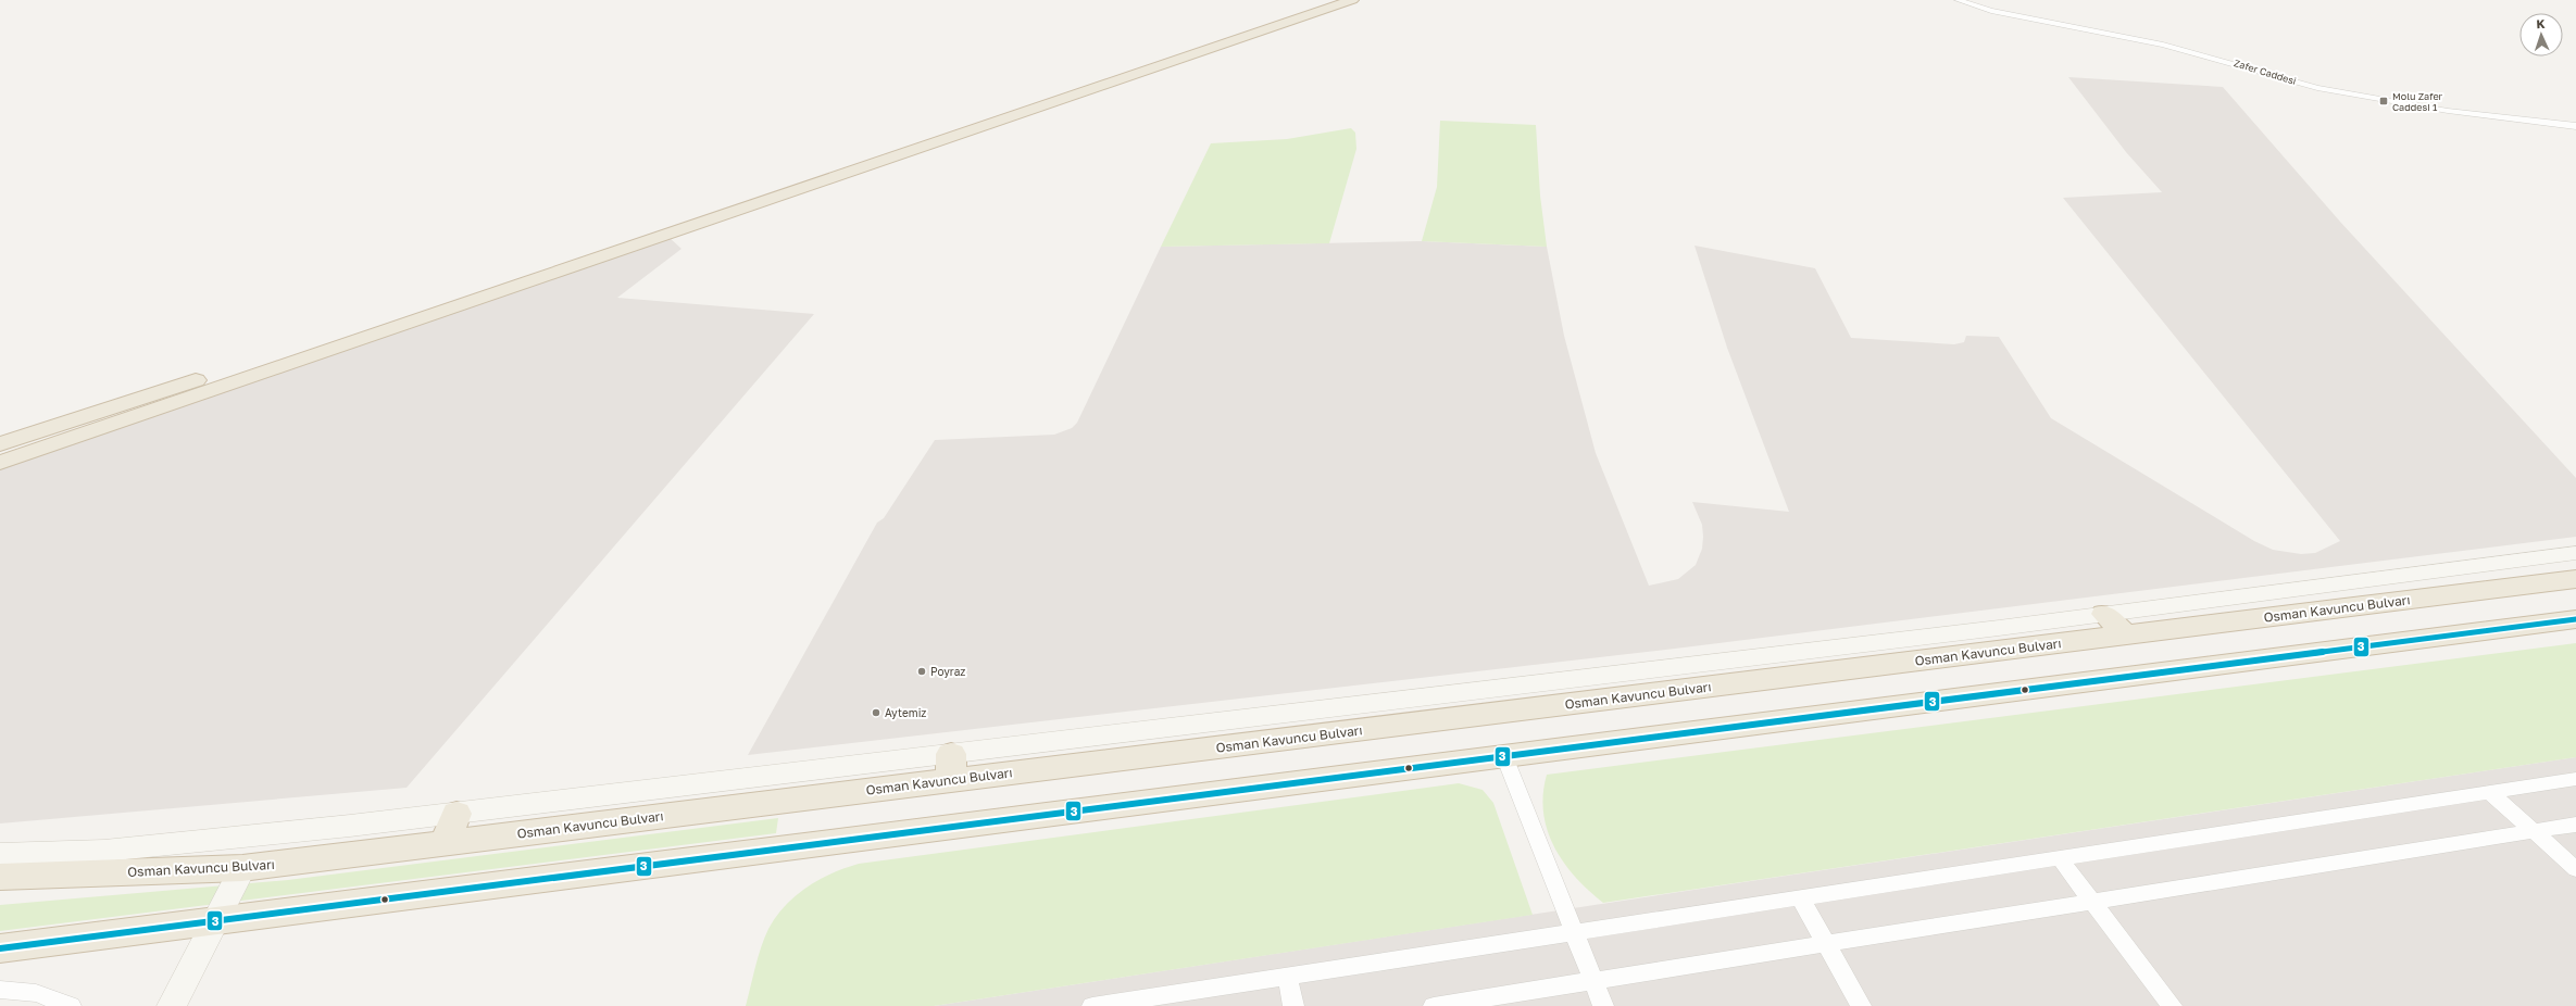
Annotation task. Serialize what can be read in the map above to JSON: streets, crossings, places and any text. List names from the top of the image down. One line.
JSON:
{"streets":{"highway":["Osman Kavuncu Bulvarı"],"street":["Zafer Caddesi"]},"places":{"transit":["Molu Zafer Caddesi 1"],"other":["Poyraz","Aytemiz"]},"lines":["transit line 3"],"north":"top"}
